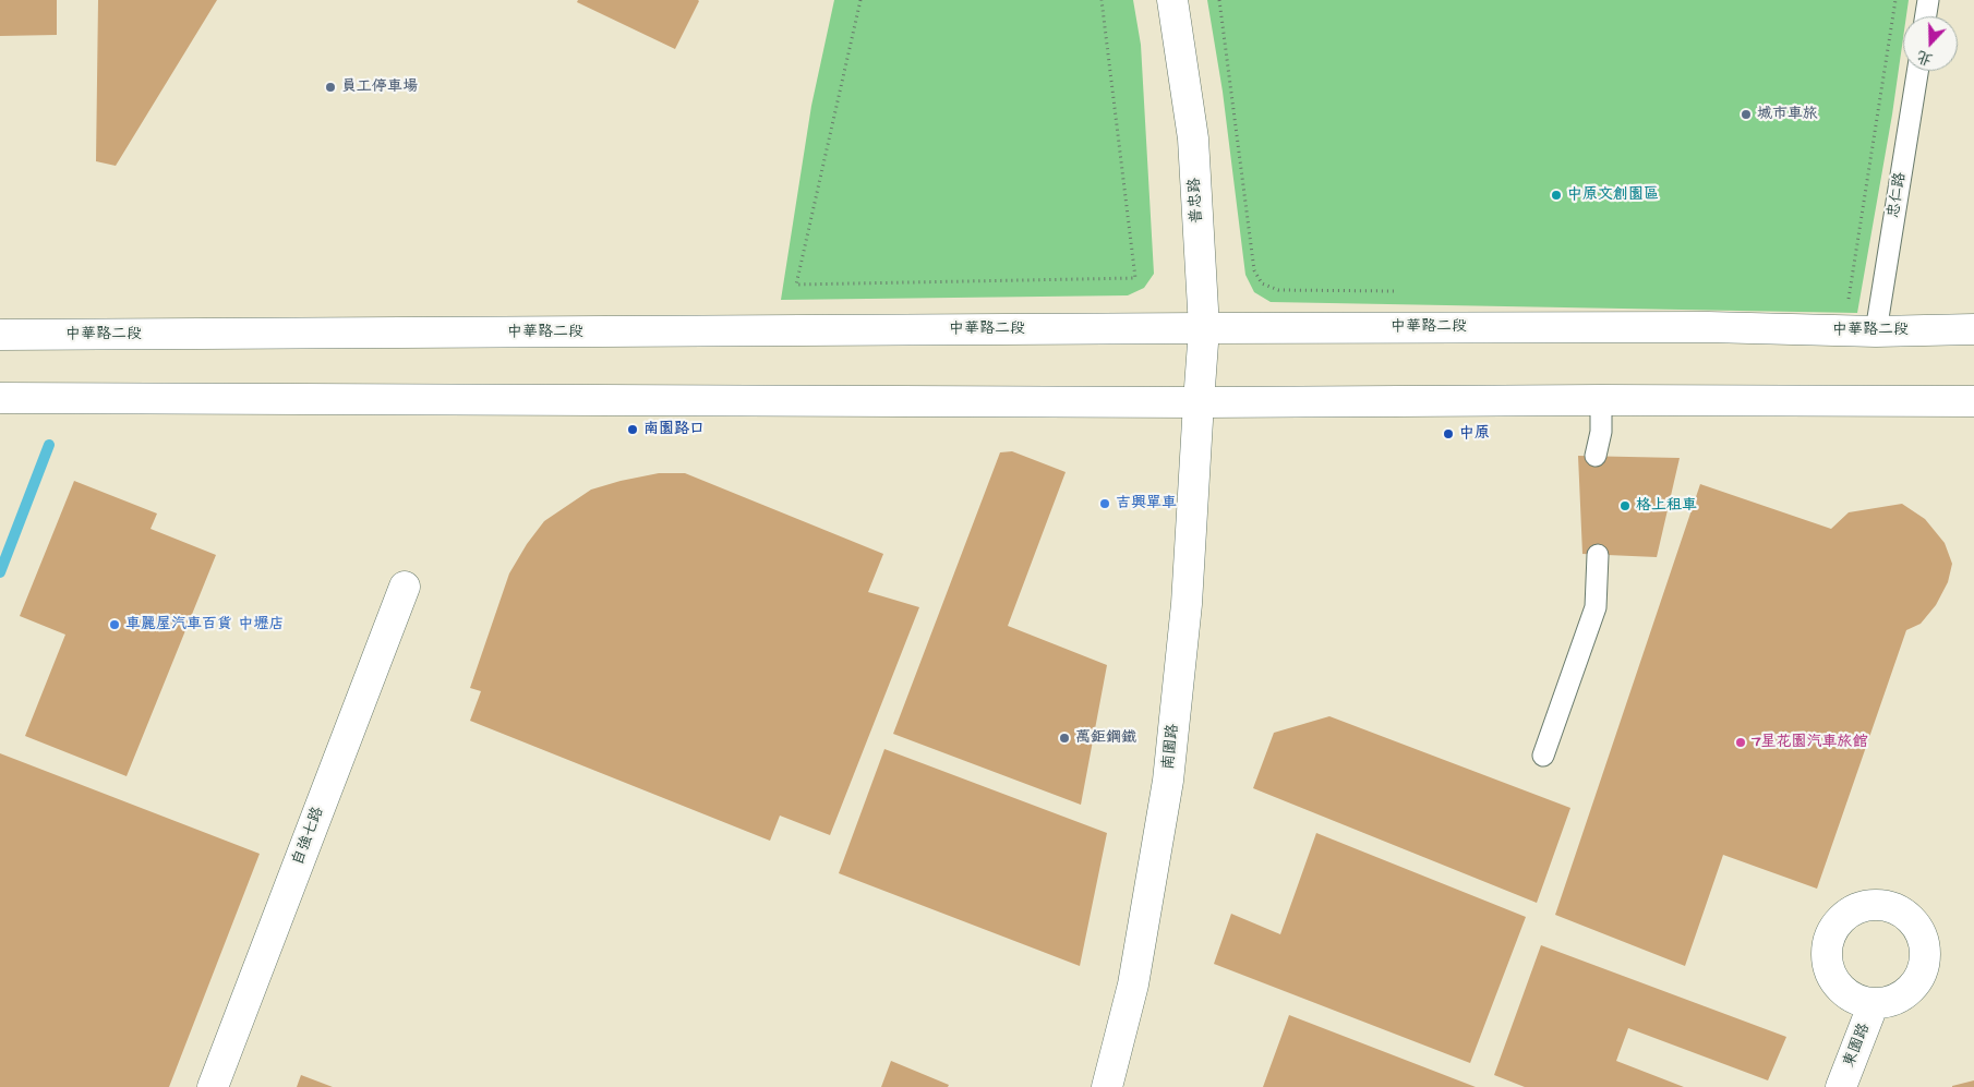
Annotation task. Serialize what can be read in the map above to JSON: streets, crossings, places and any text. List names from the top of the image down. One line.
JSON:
{"streets":{"main road":["普忠路","中華路二段","南園路","自強七路","東園路"],"lane":["忠仁路"]},"crossings":[["忠仁路","中華路二段"],["普忠路","中華路二段"],["普忠路","南園路"]],"places":["員工停車場","城市車旅","中原文創園區","南園路口","中原","吉興單車","格上租車","車麗屋汽車百貨 中壢店","萬鉅鋼鐵","7星花園汽車旅館"],"north":"bottom"}
